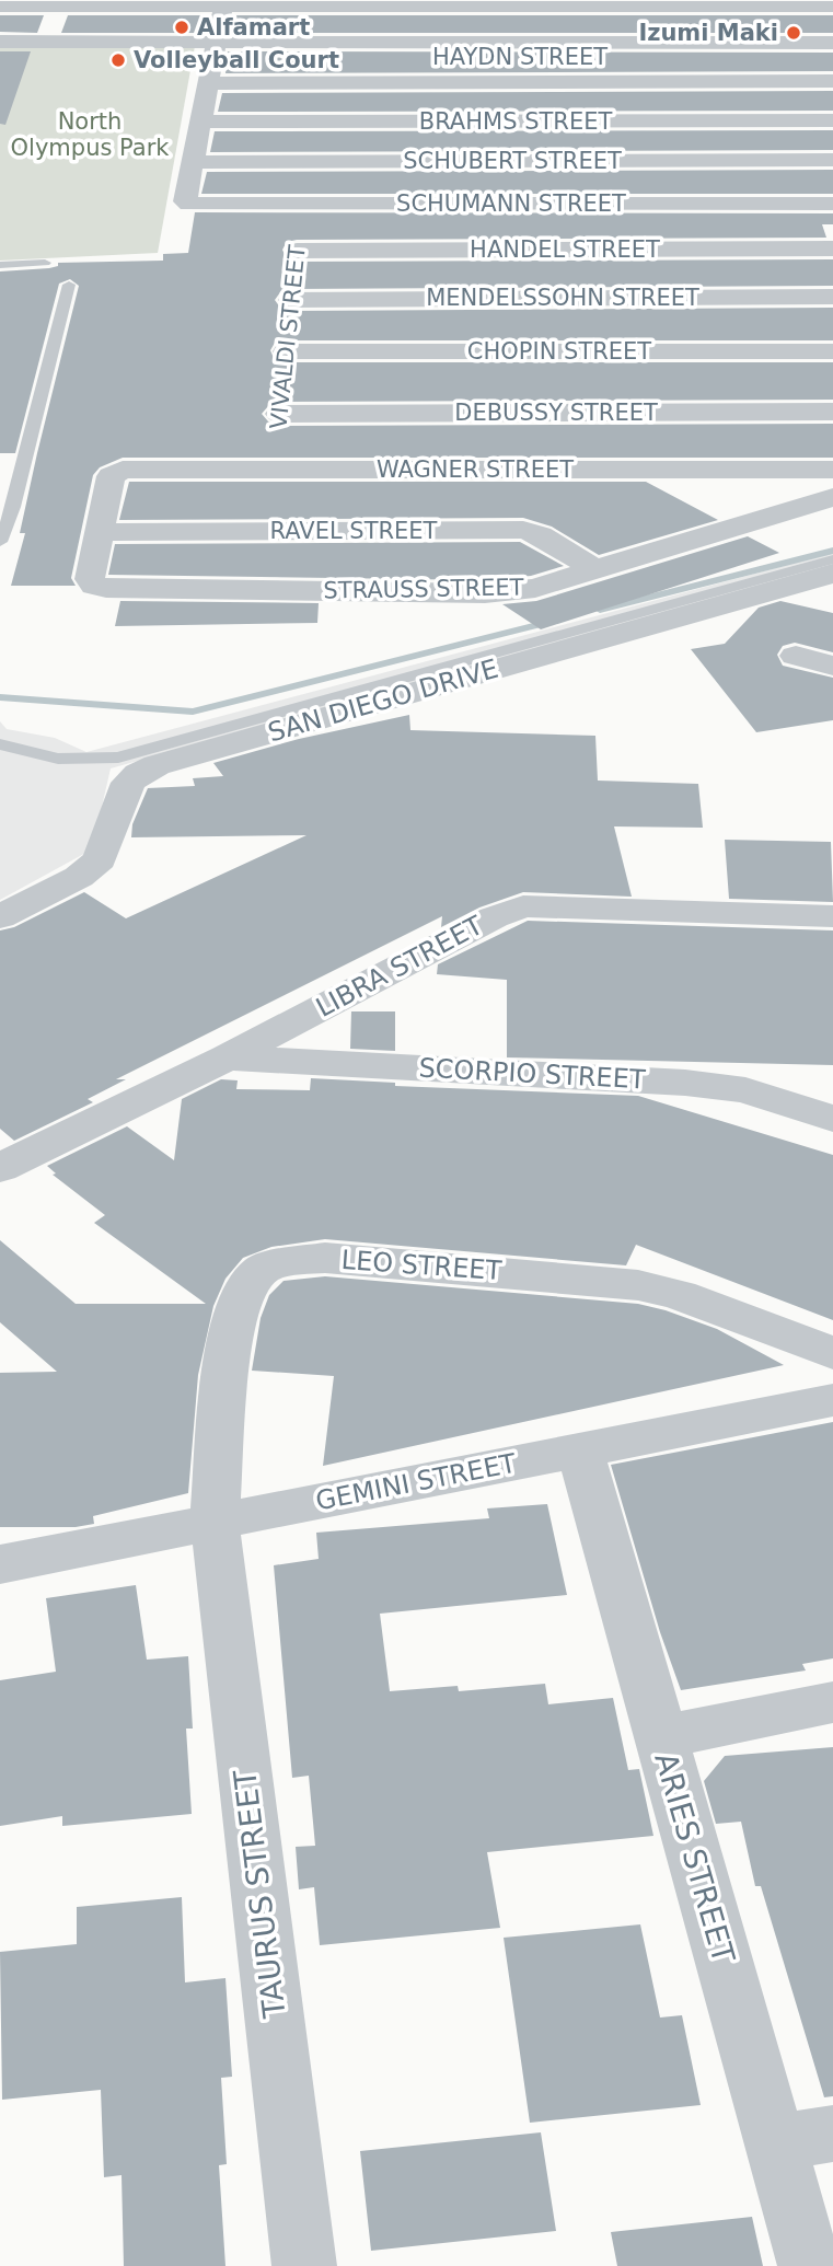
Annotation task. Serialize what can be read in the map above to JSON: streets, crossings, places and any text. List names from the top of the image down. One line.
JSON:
{"streets":{"street":["HAYDN STREET","BRAHMS STREET","SCHUBERT STREET","SCHUMANN STREET","HANDEL STREET","MENDELSSOHN STREET","VIVALDI STREET","CHOPIN STREET","DEBUSSY STREET","WAGNER STREET","RAVEL STREET","STRAUSS STREET","SAN DIEGO DRIVE","LIBRA STREET","SCORPIO STREET","LEO STREET","GEMINI STREET","ARIES STREET","TAURUS STREET"]},"crossings":[["SCHUBERT STREET","SCHUMANN STREET"],["SCHUMANN STREET","VIVALDI STREET"],["HANDEL STREET","VIVALDI STREET"],["MENDELSSOHN STREET","VIVALDI STREET"],["VIVALDI STREET","CHOPIN STREET"],["VIVALDI STREET","DEBUSSY STREET"],["VIVALDI STREET","WAGNER STREET"],["CHOPIN STREET","DEBUSSY STREET"],["WAGNER STREET","RAVEL STREET"],["WAGNER STREET","STRAUSS STREET"],["RAVEL STREET","STRAUSS STREET"],["LIBRA STREET","SCORPIO STREET"],["LEO STREET","GEMINI STREET"],["LEO STREET","TAURUS STREET"],["GEMINI STREET","ARIES STREET"],["GEMINI STREET","TAURUS STREET"]],"parks":["North Olympus Park"],"places":["Alfamart","Izumi Maki","Volleyball Court"]}
